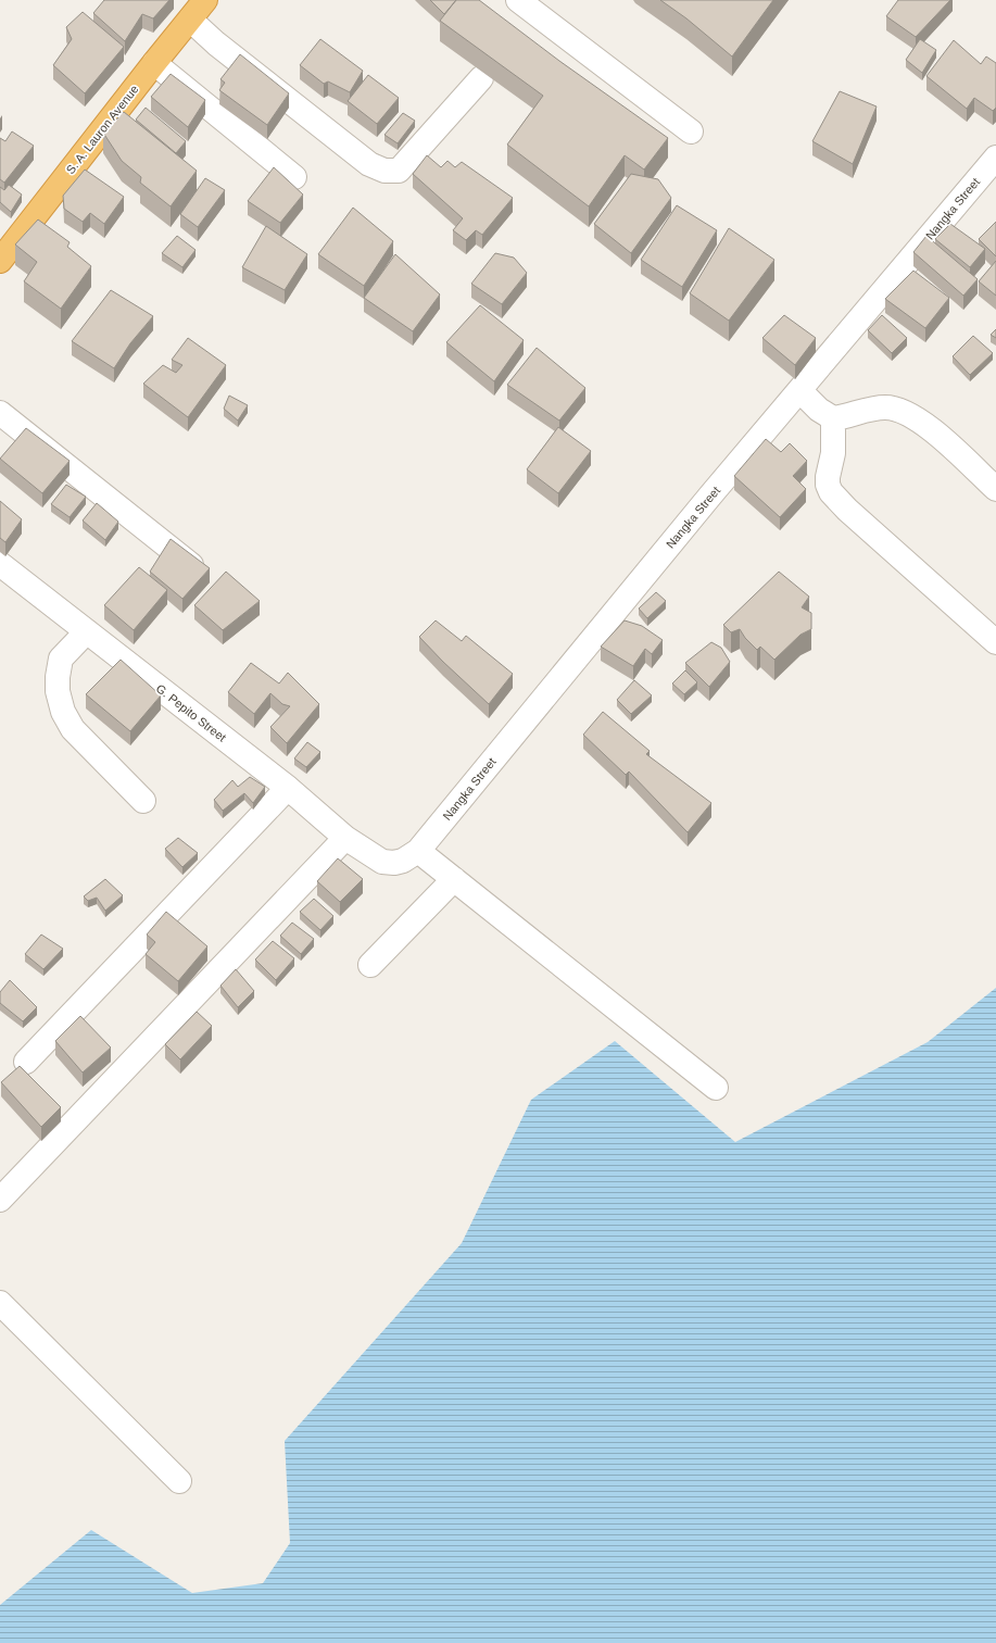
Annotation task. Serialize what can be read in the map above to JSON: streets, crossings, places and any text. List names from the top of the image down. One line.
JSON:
{"streets":{"highway":["S. A. Lauron Avenue"],"street":["Nangka Street","G. Pepito Street"]},"crossings":[["Nangka Street","G. Pepito Street"]]}
